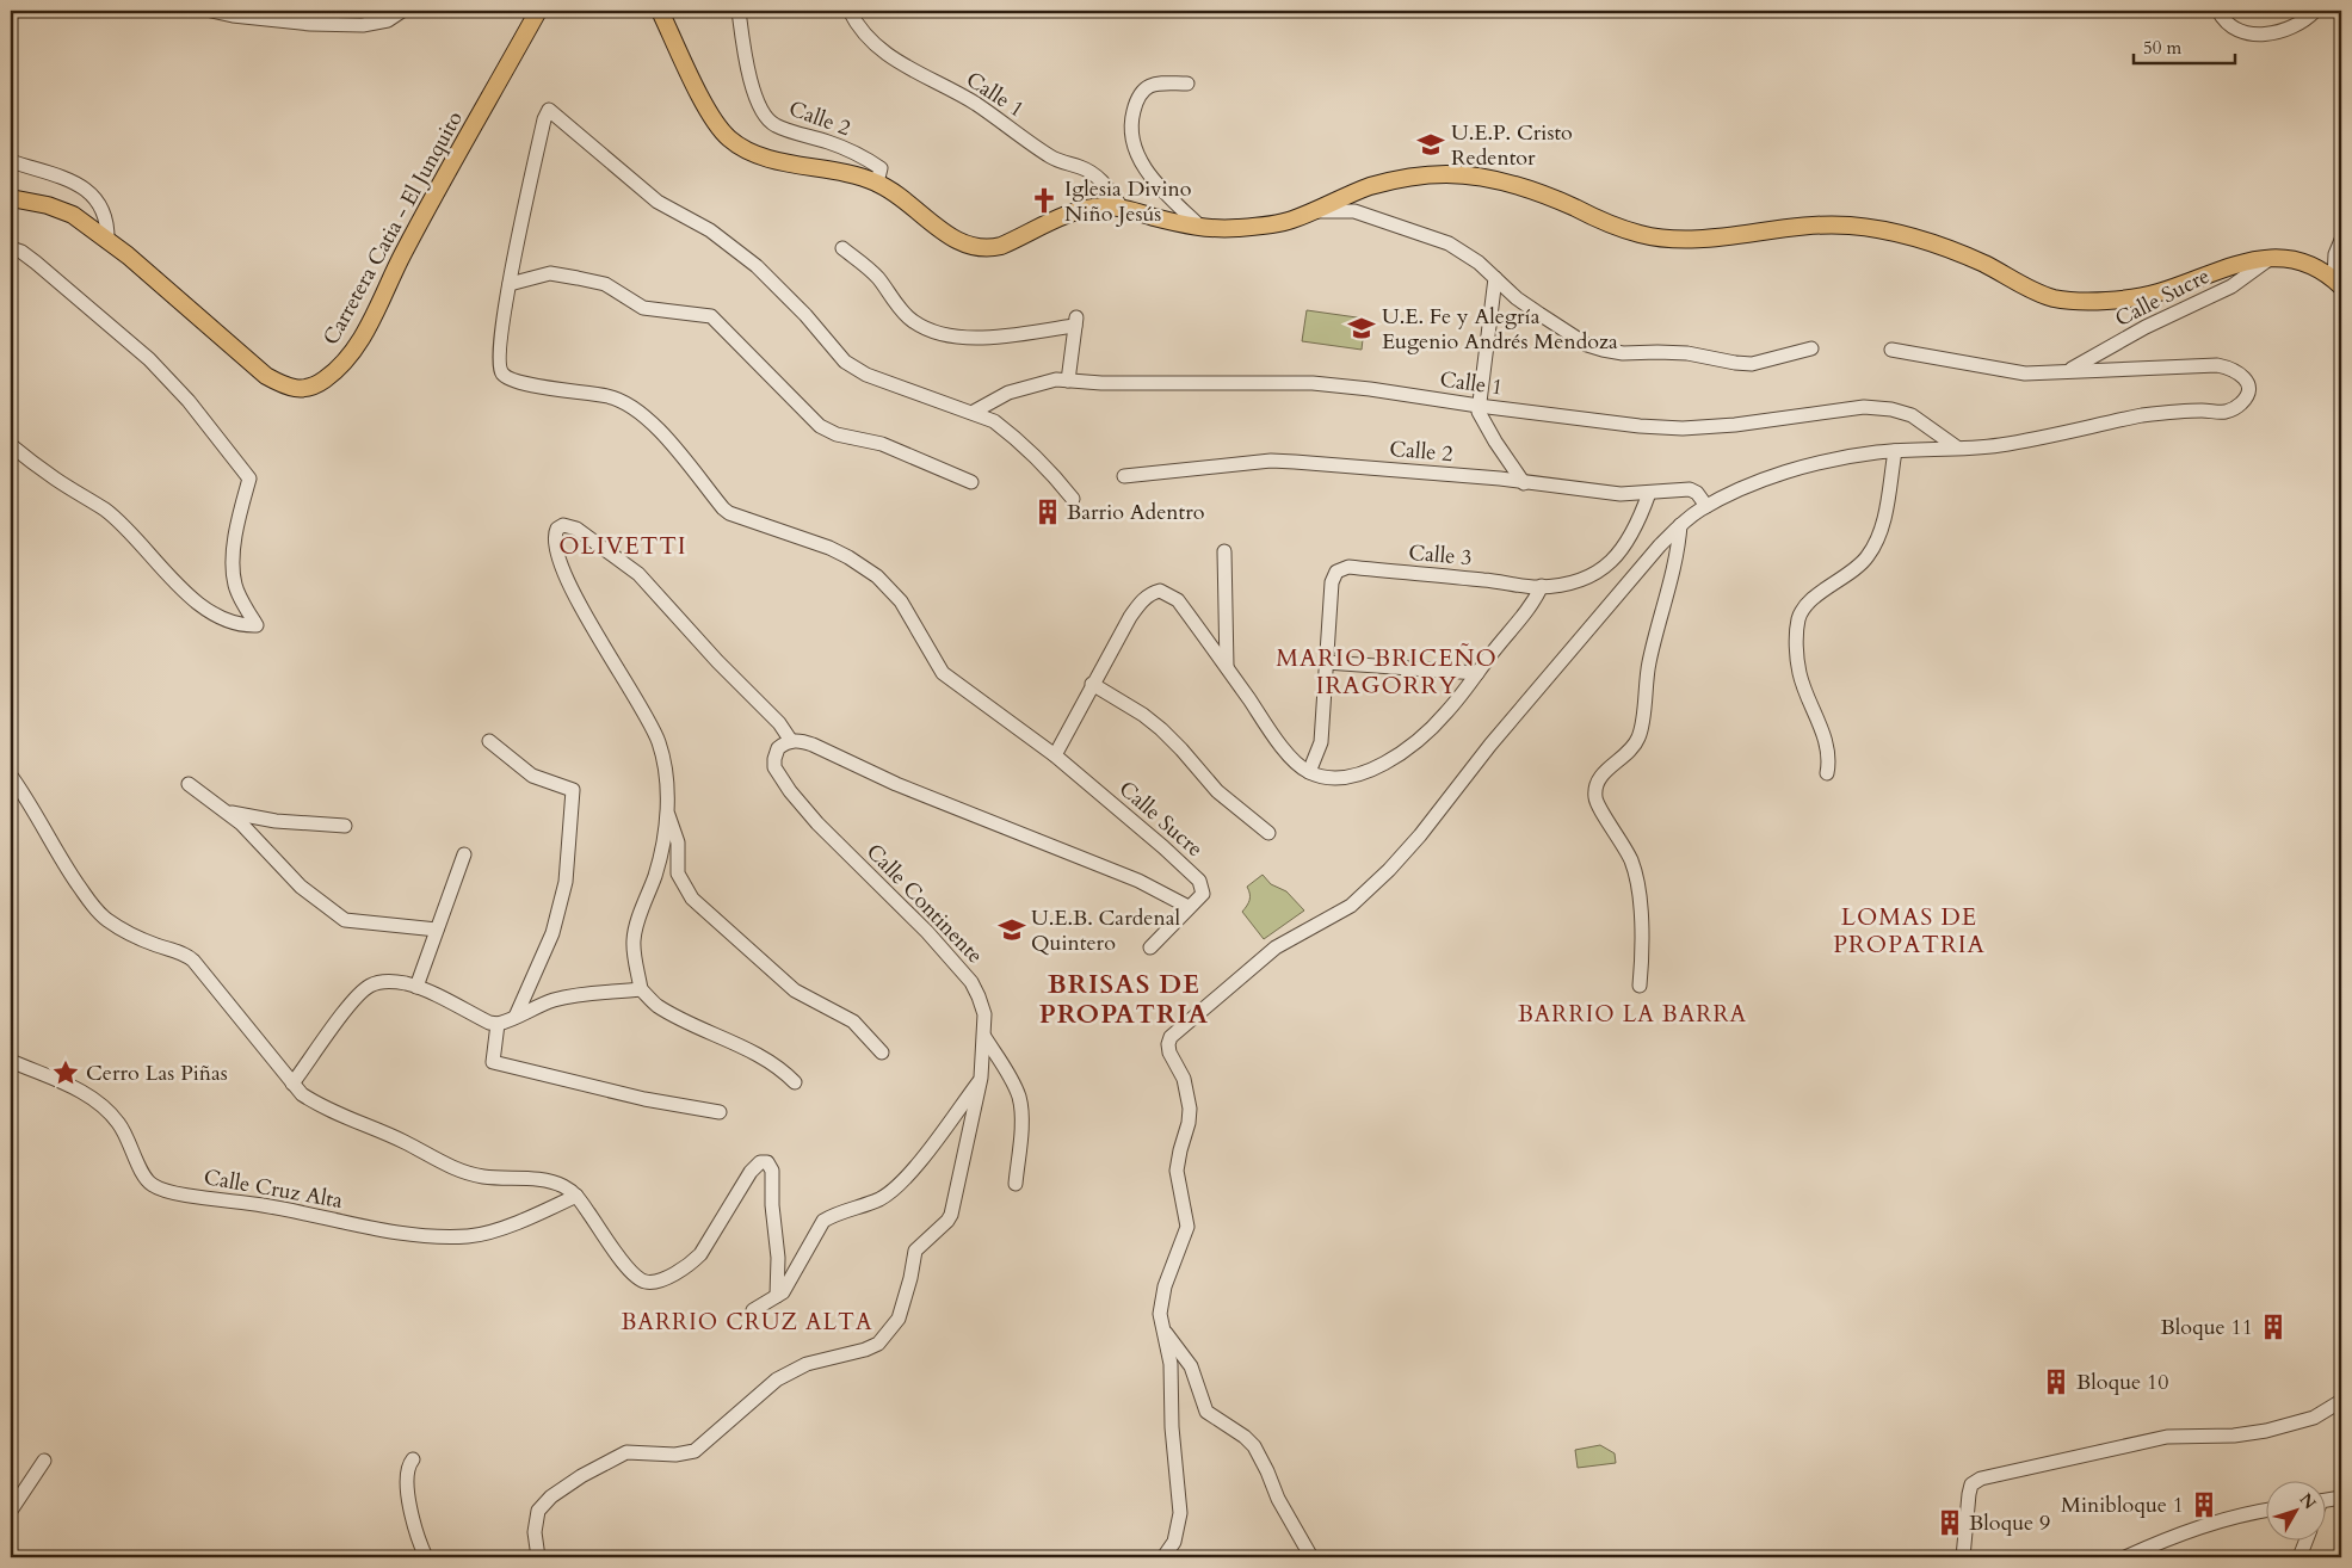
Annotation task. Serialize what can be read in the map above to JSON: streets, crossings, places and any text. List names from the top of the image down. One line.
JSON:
{"streets":{"main road":["Carretera Catia - El Junquito"],"street":["Calle 1","Calle 2","Calle Sucre","Calle 3","Calle Continente","Calle Cruz Alta"]},"crossings":[["Calle 2","Calle 3"]],"districts":["OLIVETTI","MARIO BRICEÑO IRAGORRY","LOMAS DE PROPATRIA","BRISAS DE PROPATRIA","BARRIO LA BARRA","BARRIO CRUZ ALTA"],"places":{"school or university":["U.E.P. Cristo Redentor","U.E. Fe y Alegría Eugenio Andrés Mendoza","U.E.B. Cardenal Quintero"],"church":["Iglesia Divino Niño Jesús"],"building":["Barrio Adentro","Bloque 11","Bloque 10","Minibloque 1","Bloque 9"],"place":["Cerro Las Piñas"]},"scale_bar":"50 m","north":"top right"}
